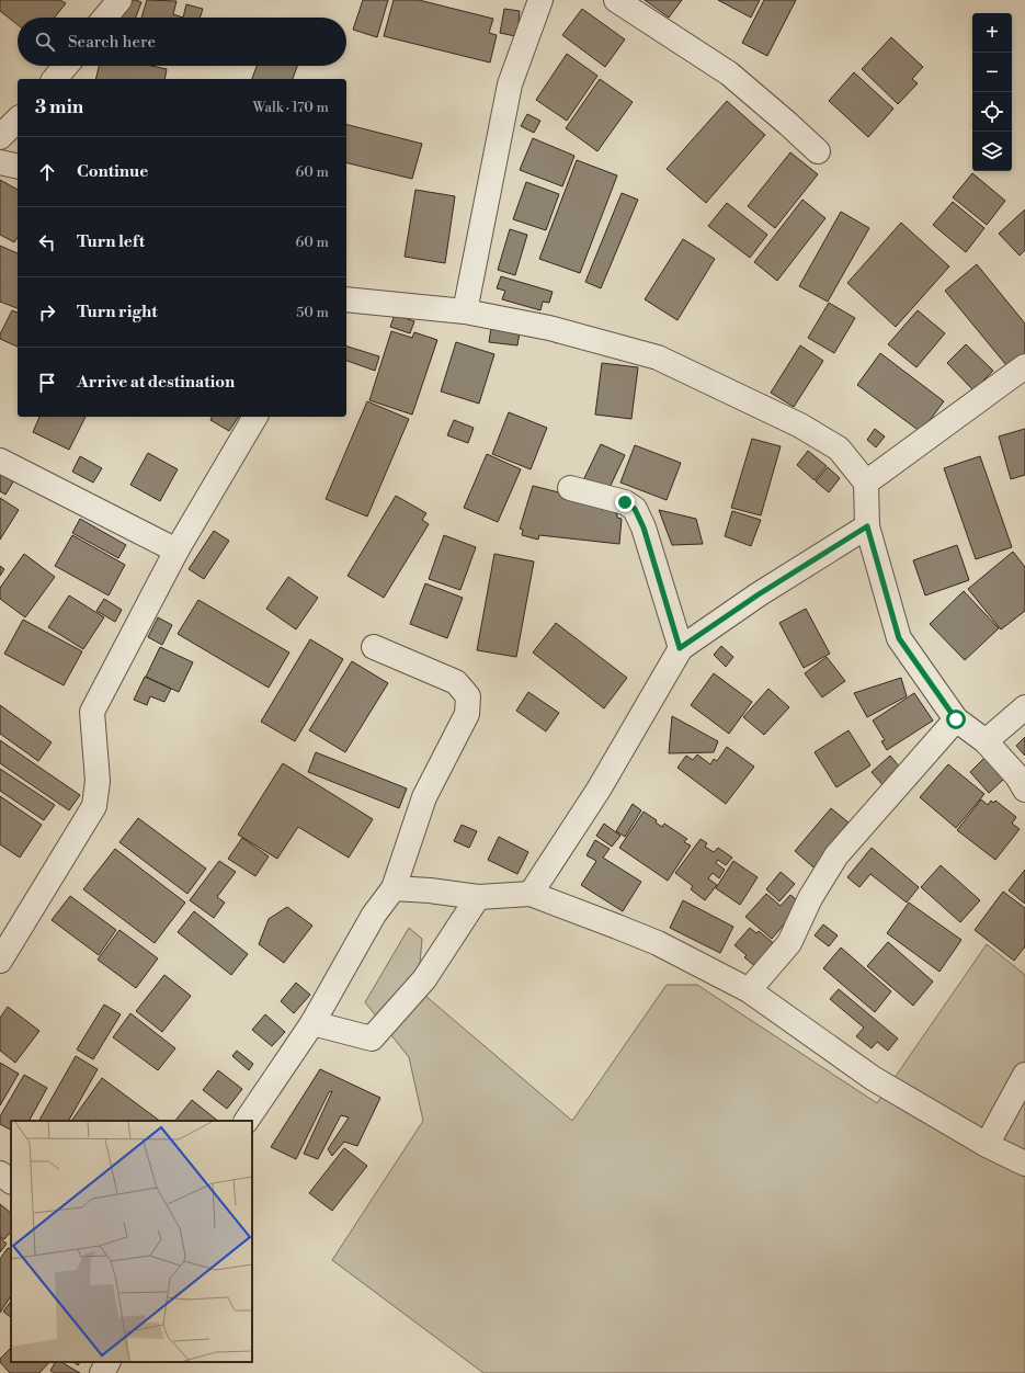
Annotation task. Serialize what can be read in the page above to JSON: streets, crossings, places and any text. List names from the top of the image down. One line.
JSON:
{"page":{"map_buttons":["+","−"],"search":"Search here","heading":["3 min","Walk · 170 m"],"list":[["Continue","60 m"],["Turn left","60 m"],["Turn right","50 m"],"Arrive at destination"]}}
